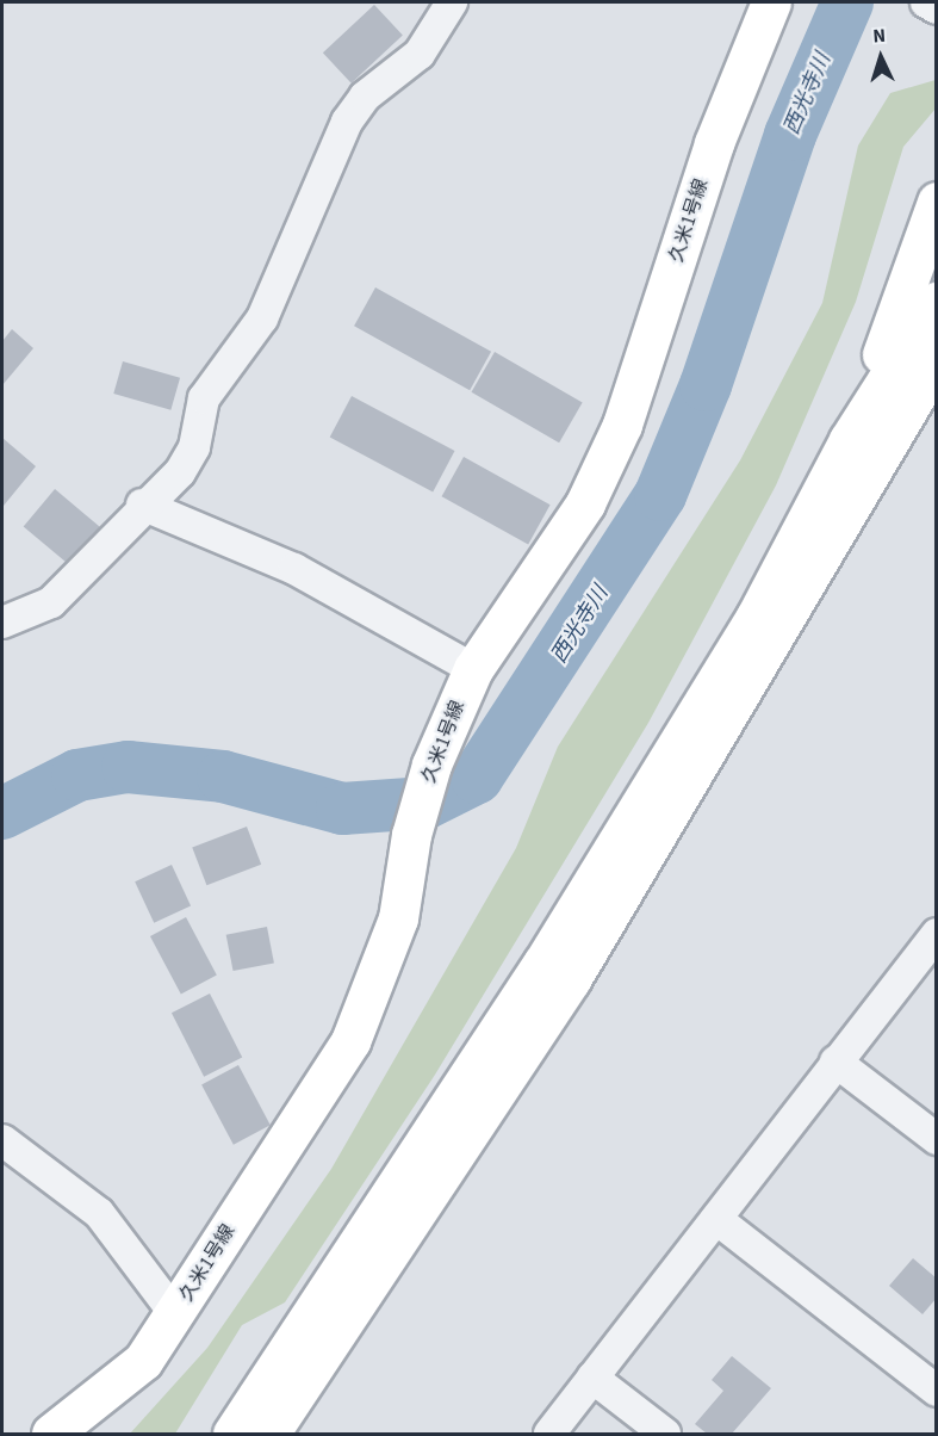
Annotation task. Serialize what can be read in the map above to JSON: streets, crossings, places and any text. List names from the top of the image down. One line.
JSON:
{"streets":{"main road":["久米1号線"]},"water":["西光寺川"],"north":"top"}
